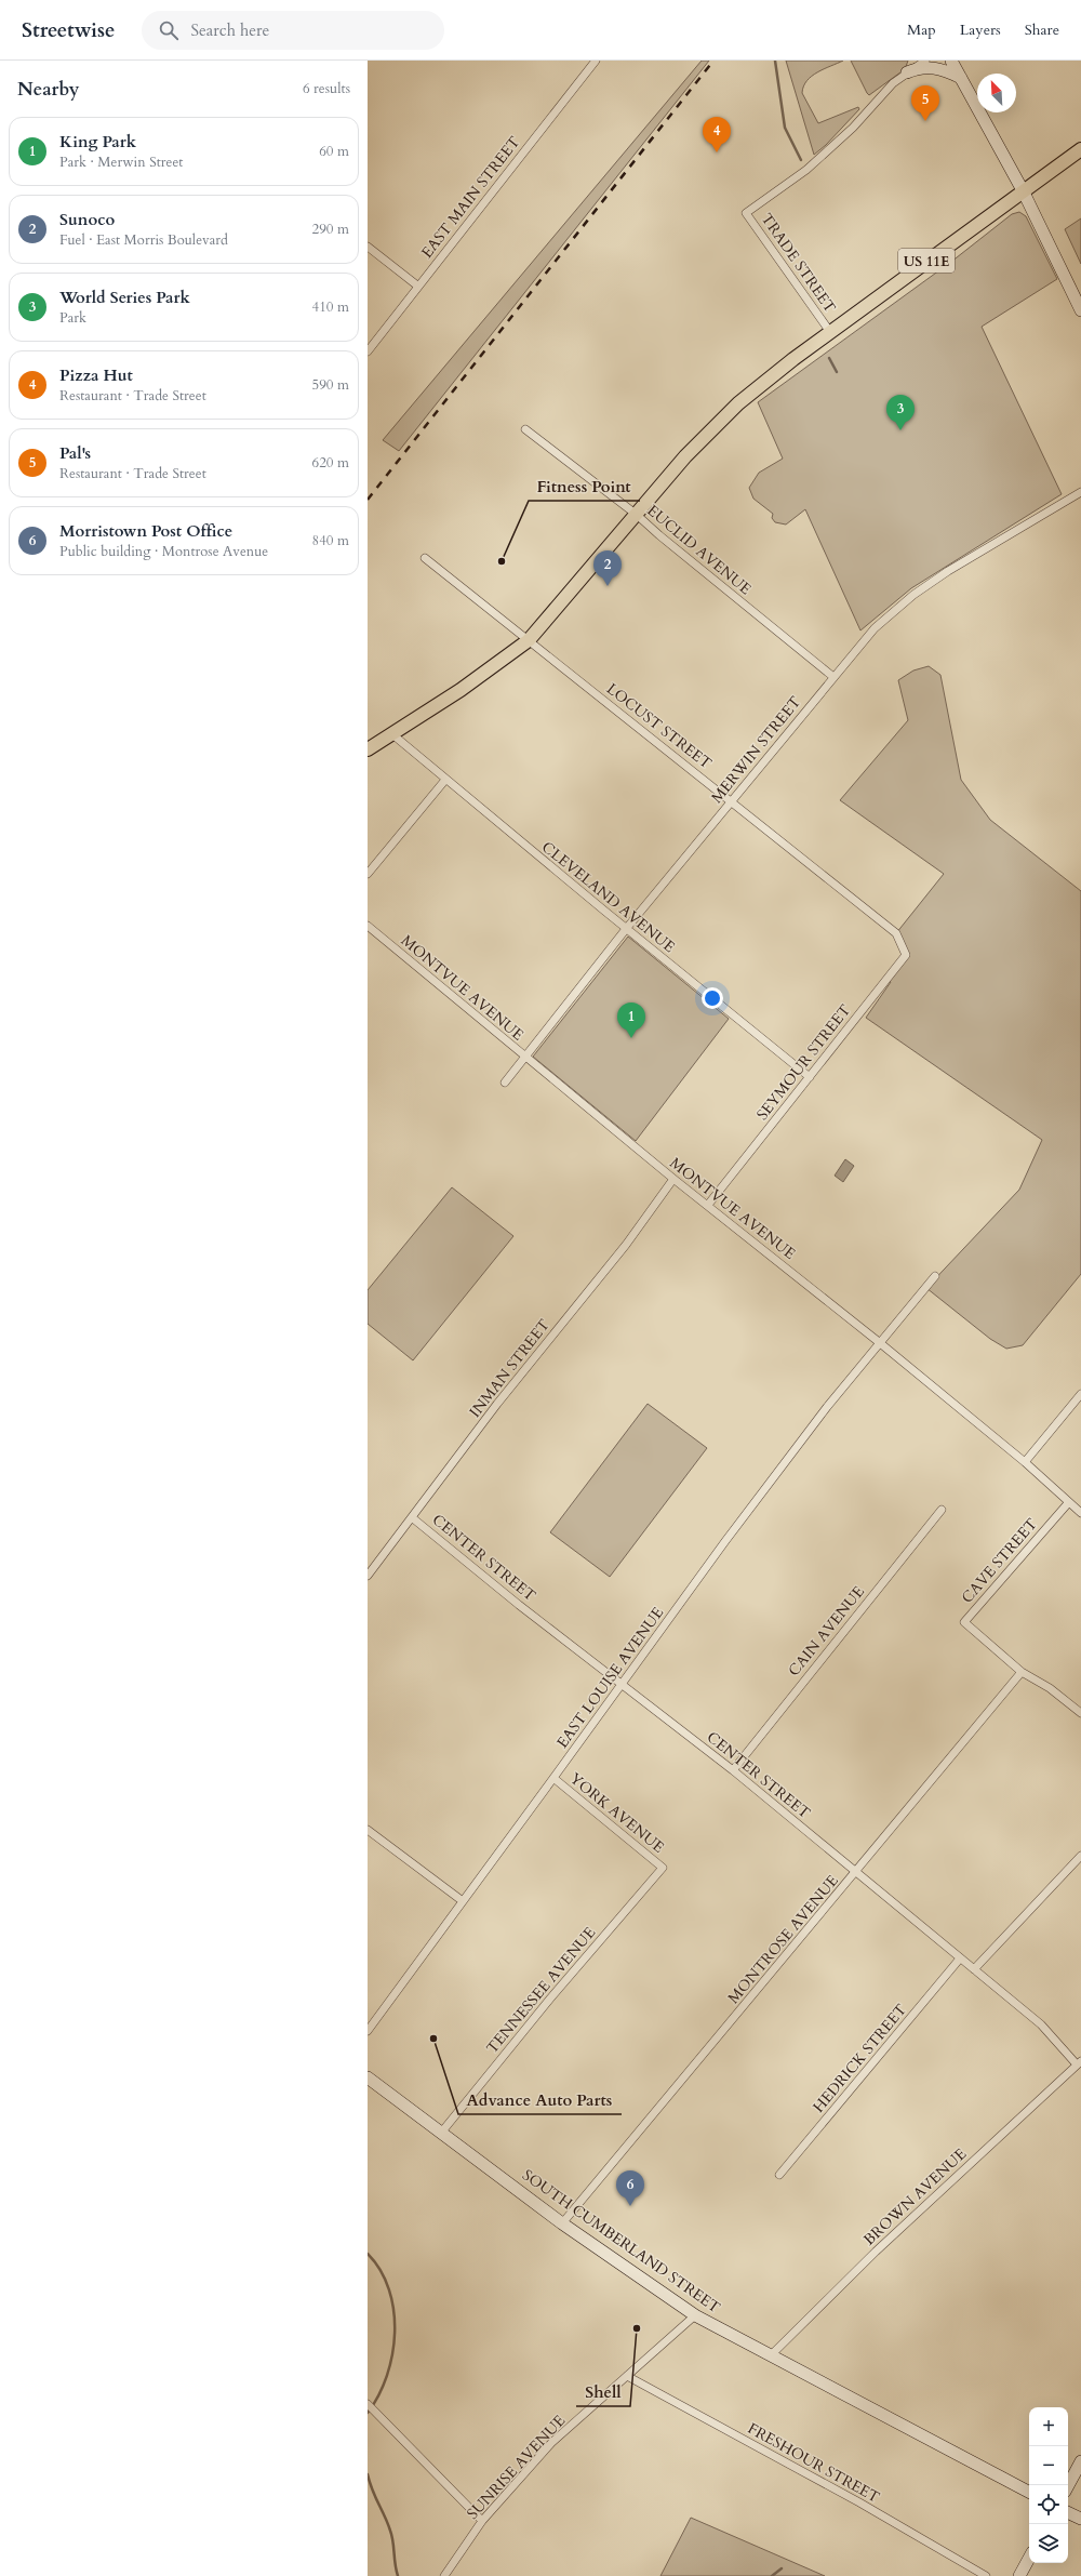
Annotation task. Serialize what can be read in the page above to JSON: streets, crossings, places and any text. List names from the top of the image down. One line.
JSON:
{"streets":{"main road":["US 11E","SOUTH CUMBERLAND STREET"],"street":["EAST MAIN STREET","TRADE STREET","EUCLID AVENUE","LOCUST STREET","MERWIN STREET","CLEVELAND AVENUE","MONTVUE AVENUE","SEYMOUR STREET","INMAN STREET","CENTER STREET","CAVE STREET","CAIN AVENUE","EAST LOUISE AVENUE","YORK AVENUE","MONTROSE AVENUE","TENNESSEE AVENUE","HEDRICK STREET","BROWN AVENUE","FRESHOUR STREET","SUNRISE AVENUE"]},"crossings":[["US 11E","TRADE STREET"],["US 11E","EUCLID AVENUE"],["US 11E","LOCUST STREET"],["US 11E","CLEVELAND AVENUE"],["EUCLID AVENUE","MERWIN STREET"],["LOCUST STREET","MERWIN STREET"],["LOCUST STREET","SEYMOUR STREET"],["MERWIN STREET","CLEVELAND AVENUE"],["MERWIN STREET","MONTVUE AVENUE"],["CLEVELAND AVENUE","SEYMOUR STREET"],["MONTVUE AVENUE","SEYMOUR STREET"],["MONTVUE AVENUE","INMAN STREET"],["MONTVUE AVENUE","CAVE STREET"],["MONTVUE AVENUE","EAST LOUISE AVENUE"],["INMAN STREET","CENTER STREET"],["CENTER STREET","CAIN AVENUE"],["CENTER STREET","EAST LOUISE AVENUE"],["CENTER STREET","MONTROSE AVENUE"],["CENTER STREET","HEDRICK STREET"],["CENTER STREET","BROWN AVENUE"],["CAVE STREET","MONTROSE AVENUE"],["EAST LOUISE AVENUE","YORK AVENUE"],["YORK AVENUE","TENNESSEE AVENUE"],["MONTROSE AVENUE","SOUTH CUMBERLAND STREET"],["TENNESSEE AVENUE","SOUTH CUMBERLAND STREET"],["BROWN AVENUE","SOUTH CUMBERLAND STREET"],["SOUTH CUMBERLAND STREET","SUNRISE AVENUE"],["FRESHOUR STREET","SUNRISE AVENUE"]],"places":["Fitness Point","Advance Auto Parts","Shell"],"north":"top left","page":{"header":"Streetwise","search":"Search here","nav":["Map","Layers","Share"],"heading":["Nearby","6 results"],"pins":["5","4","3","2","1","6"],"list":[{"mark":"1","name":"King Park","note":"Park · Merwin Street","value":"60 m"},{"mark":"2","name":"Sunoco","note":"Fuel · East Morris Boulevard","value":"290 m"},{"mark":"3","name":"World Series Park","note":"Park","value":"410 m"},{"mark":"4","name":"Pizza Hut","note":"Restaurant · Trade Street","value":"590 m"},{"mark":"5","name":"Pal's","note":"Restaurant · Trade Street","value":"620 m"},{"mark":"6","name":"Morristown Post Office","note":"Public building · Montrose Avenue","value":"840 m"}],"map_buttons":["+","−"]}}
